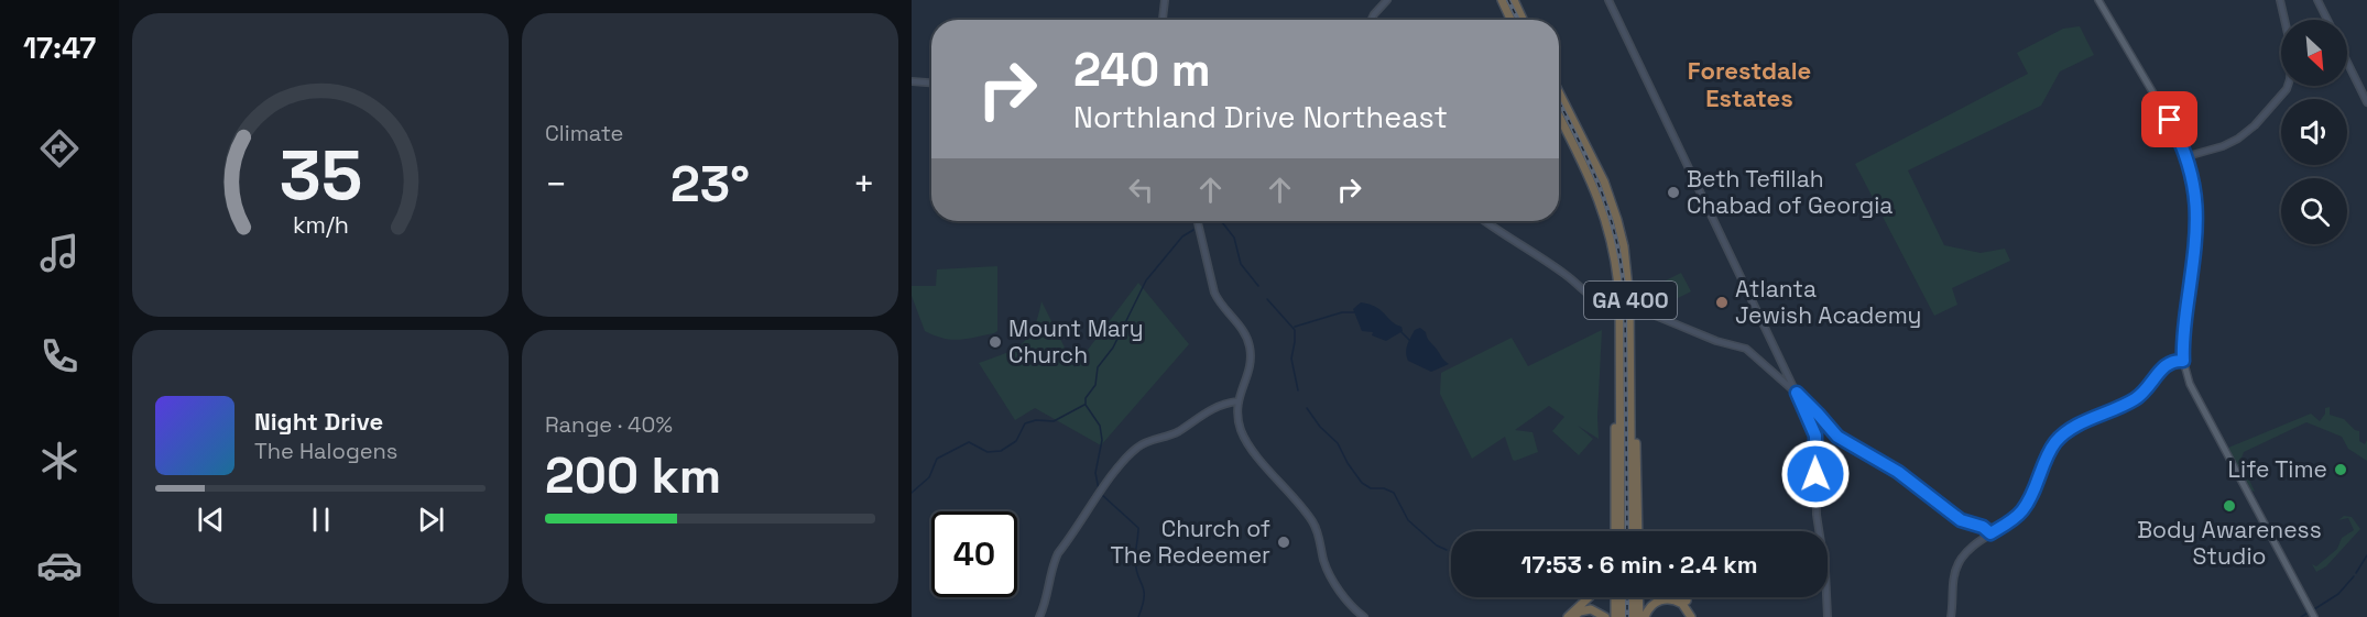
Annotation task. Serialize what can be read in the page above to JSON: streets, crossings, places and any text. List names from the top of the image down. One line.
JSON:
{"streets":{"highway":["GA 400"]},"districts":["Forestdale Estates"],"places":["Beth Tefillah Chabad of Georgia","Atlanta Jewish Academy","Mount Mary Church","Life Time","Body Awareness Studio","Church of The Redeemer"],"north":"bottom right","page":{"tabs":"17:47","tile":["Climate",["Range · 40%","200 km"]],"turn":["240 m","Northland Drive Northeast"],"heat":["−","23°","+"],"song":["Night Drive","The Halogens"],"limit":"40","trip":"17:53 · 6 min · 2.4 km","gauge":["35","km/h"]}}
